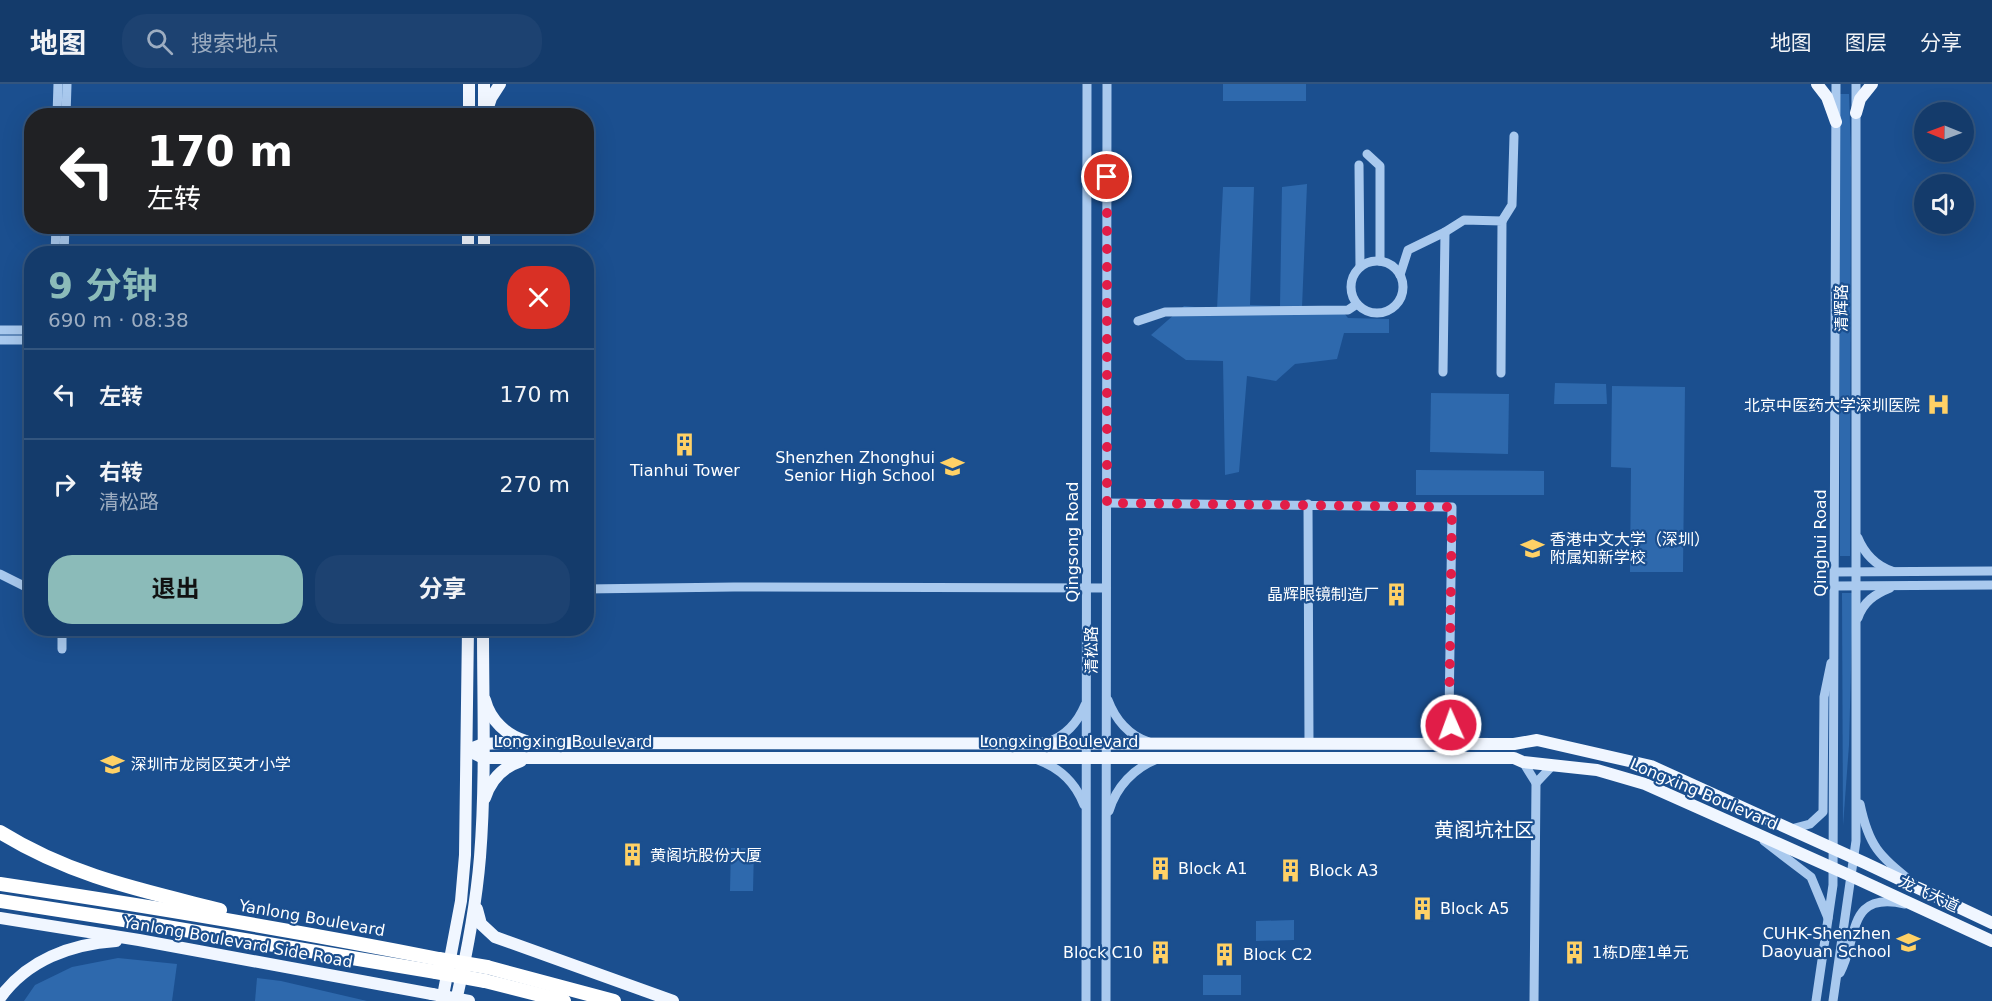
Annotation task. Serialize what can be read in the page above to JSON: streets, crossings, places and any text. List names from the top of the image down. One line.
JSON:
{"streets":{"highway":["Yanlong Boulevard"],"main road":["Longxing Boulevard","龙飞大道","Yanlong Boulevard Side Road"],"street":["清辉路","Qingsong Road","Qinghui Road","清松路"]},"crossings":[["Qingsong Road","Longxing Boulevard"],["Qinghui Road","Longxing Boulevard"],["清松路","Longxing Boulevard"],["Longxing Boulevard","龙飞大道"]],"districts":["黄阁坑社区"],"places":{"hospital":["北京中医药大学深圳医院"],"building":["Tianhui Tower","晶辉眼镜制造厂","黄阁坑股份大厦","Block A1","Block A3","Block A5","Block C10","1栋D座1单元","Block C2"],"school or university":["Shenzhen Zhonghui Senior High School","香港中文大学（深圳） 附属知新学校","深圳市龙岗区英才小学","CUHK-Shenzhen Daoyuan School"]},"north":"left","page":{"header":"地图","search":"搜索地点","nav":["地图","图层","分享"],"turn":["170 m","左转"],"heading":["9 分钟","690 m · 08:38"],"list":[{"name":"左转","value":"170 m"},{"name":"右转","note":"清松路","value":"270 m"}],"buttons":["退出","分享"]}}
